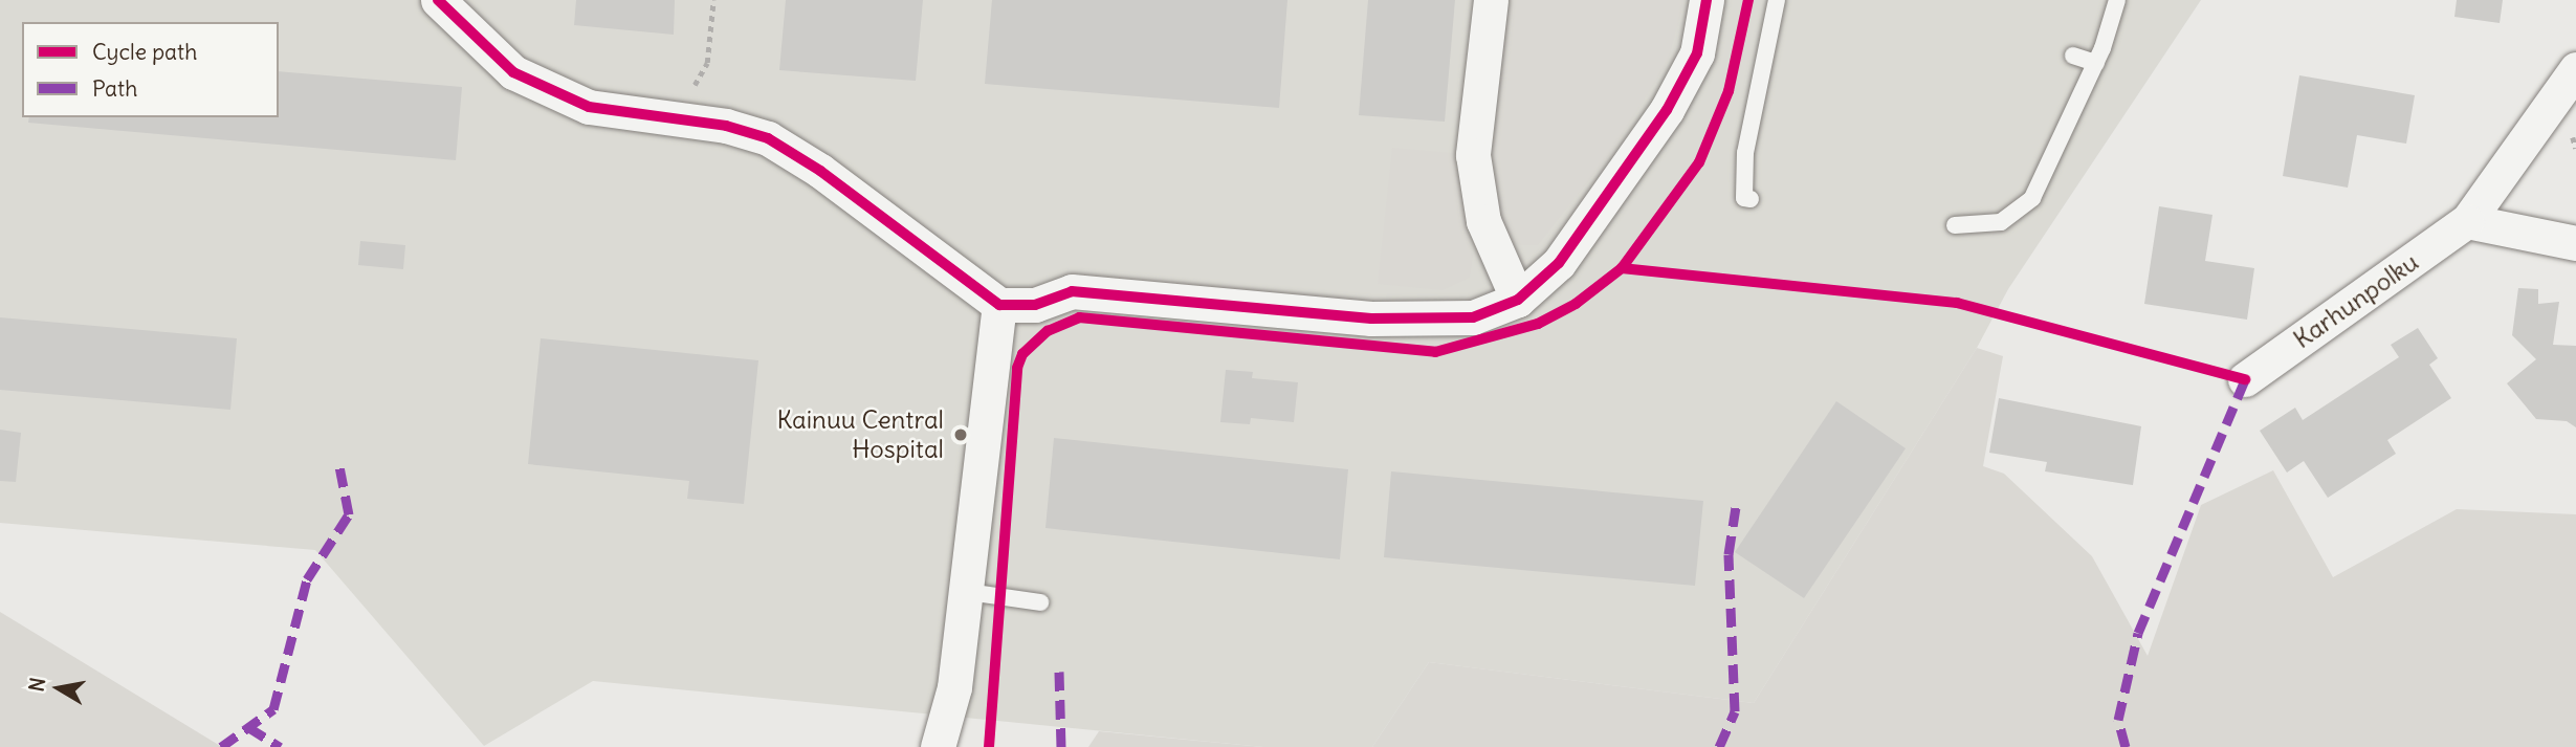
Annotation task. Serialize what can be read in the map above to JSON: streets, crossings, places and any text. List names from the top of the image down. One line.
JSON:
{"streets":{"street":["Karhunpolku"]},"places":["Kainuu Central Hospital"],"legend":["Cycle path","Path"],"north":"left"}
